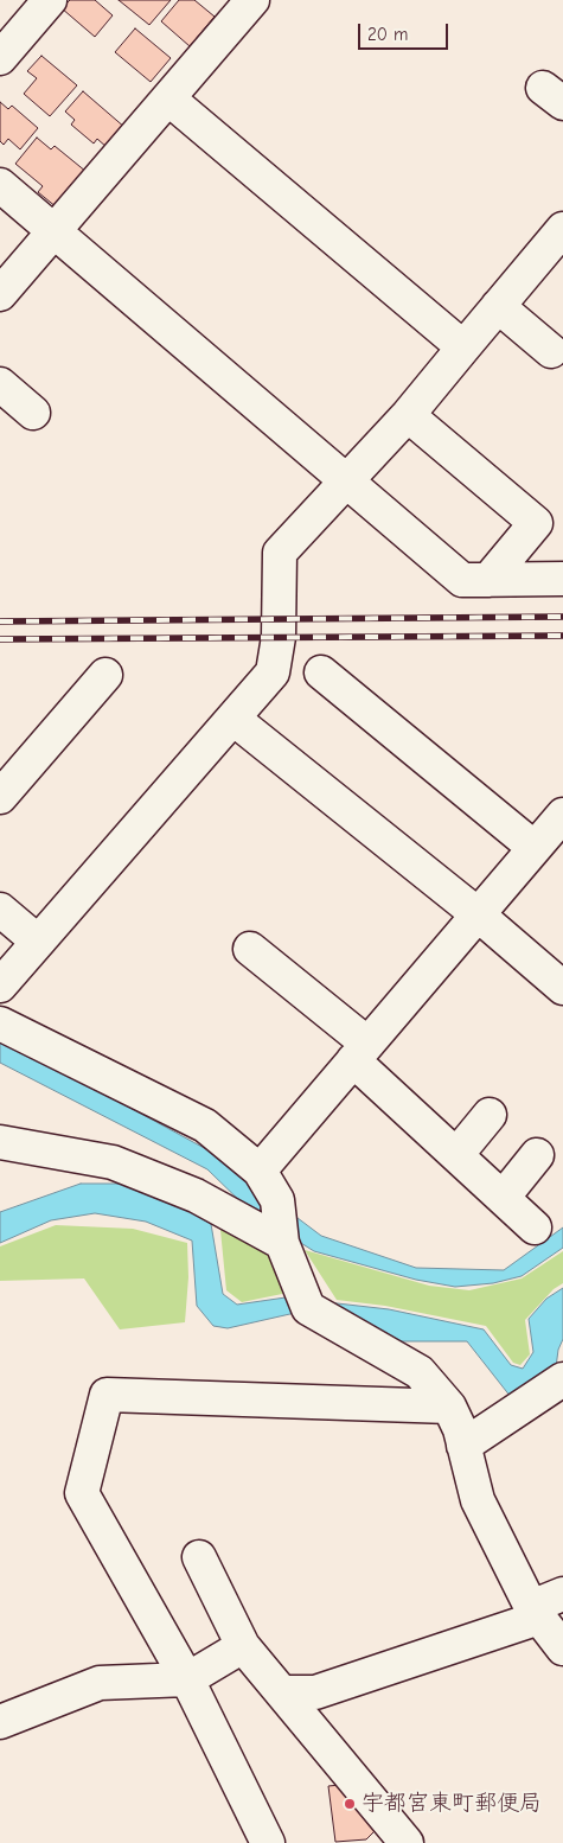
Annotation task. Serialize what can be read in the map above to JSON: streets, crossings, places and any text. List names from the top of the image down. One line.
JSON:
{"places":["宇都宮東町郵便局"],"scale_bar":"20 m"}
